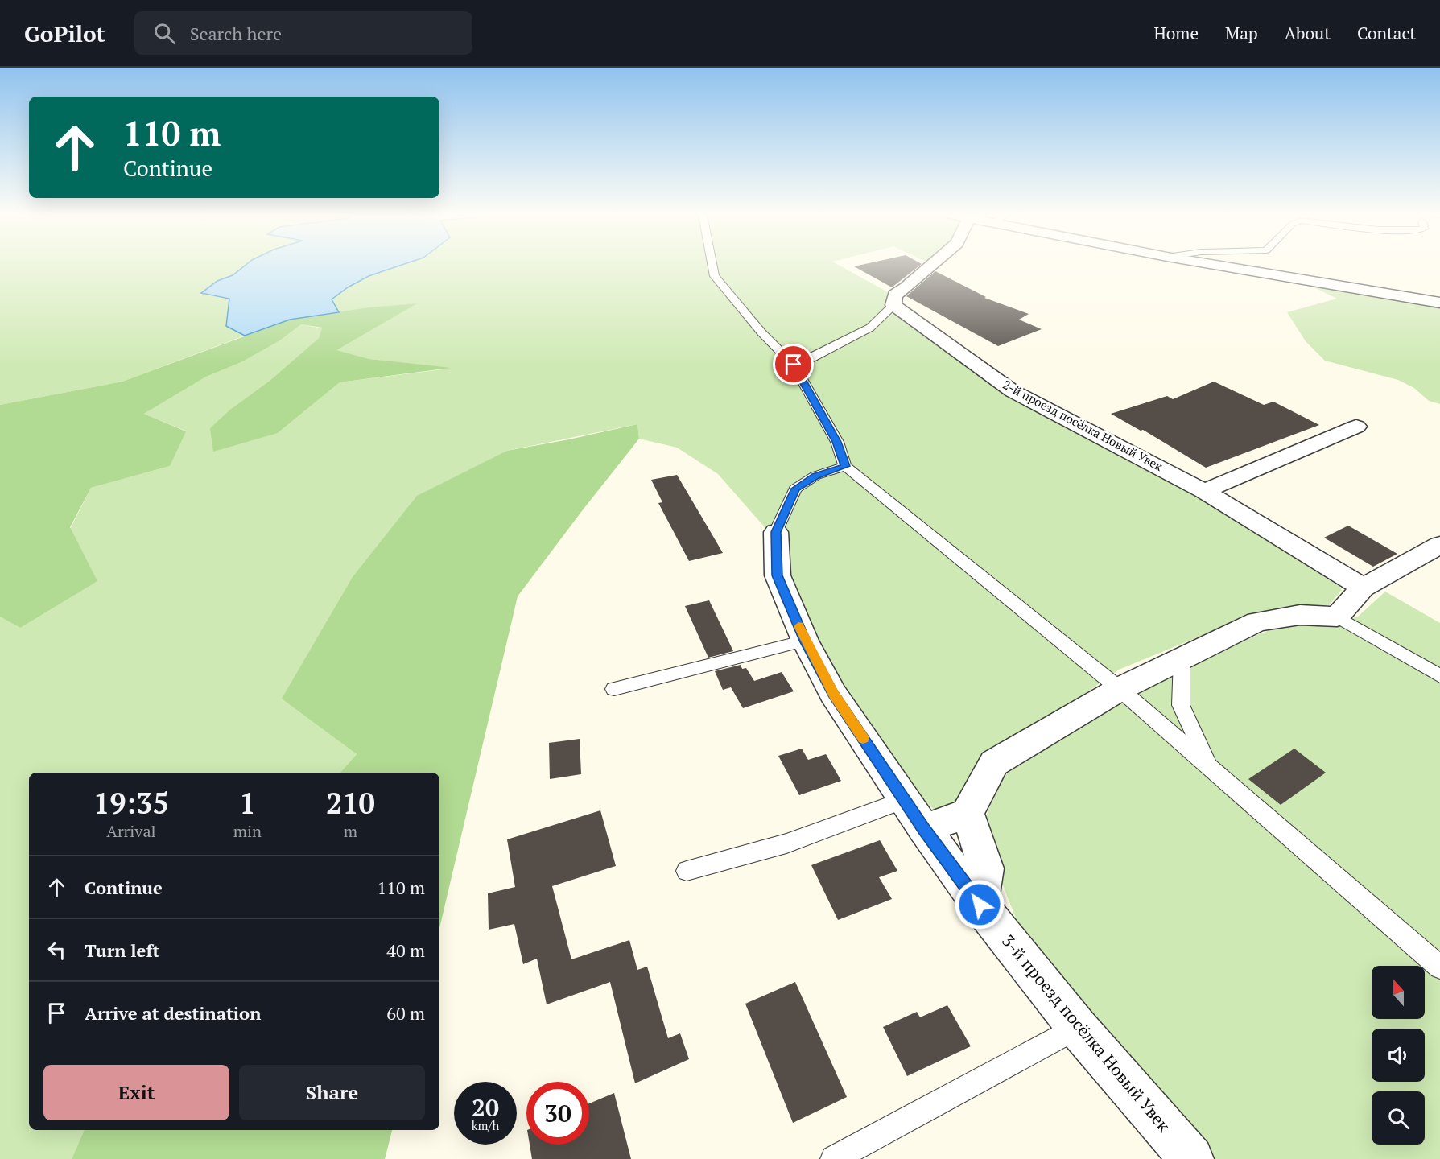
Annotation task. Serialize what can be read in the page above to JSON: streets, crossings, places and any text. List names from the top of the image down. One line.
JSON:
{"streets":{"street":["2-й проезд посёлка Новый Увек","3-й проезд посёлка Новый Увек"]},"north":"top","page":{"header":"GoPilot","search":"Search here","nav":["Home","Map","About","Contact"],"turn":["110 m","Continue"],"eta":["19:35","Arrival","1","min","210","m"],"list":[{"name":"Continue","value":"110 m"},{"name":"Turn left","value":"40 m"},{"name":"Arrive at destination","value":"60 m"}],"buttons":["Exit","Share"],"speed":"20 km/h","limit":"30"}}
